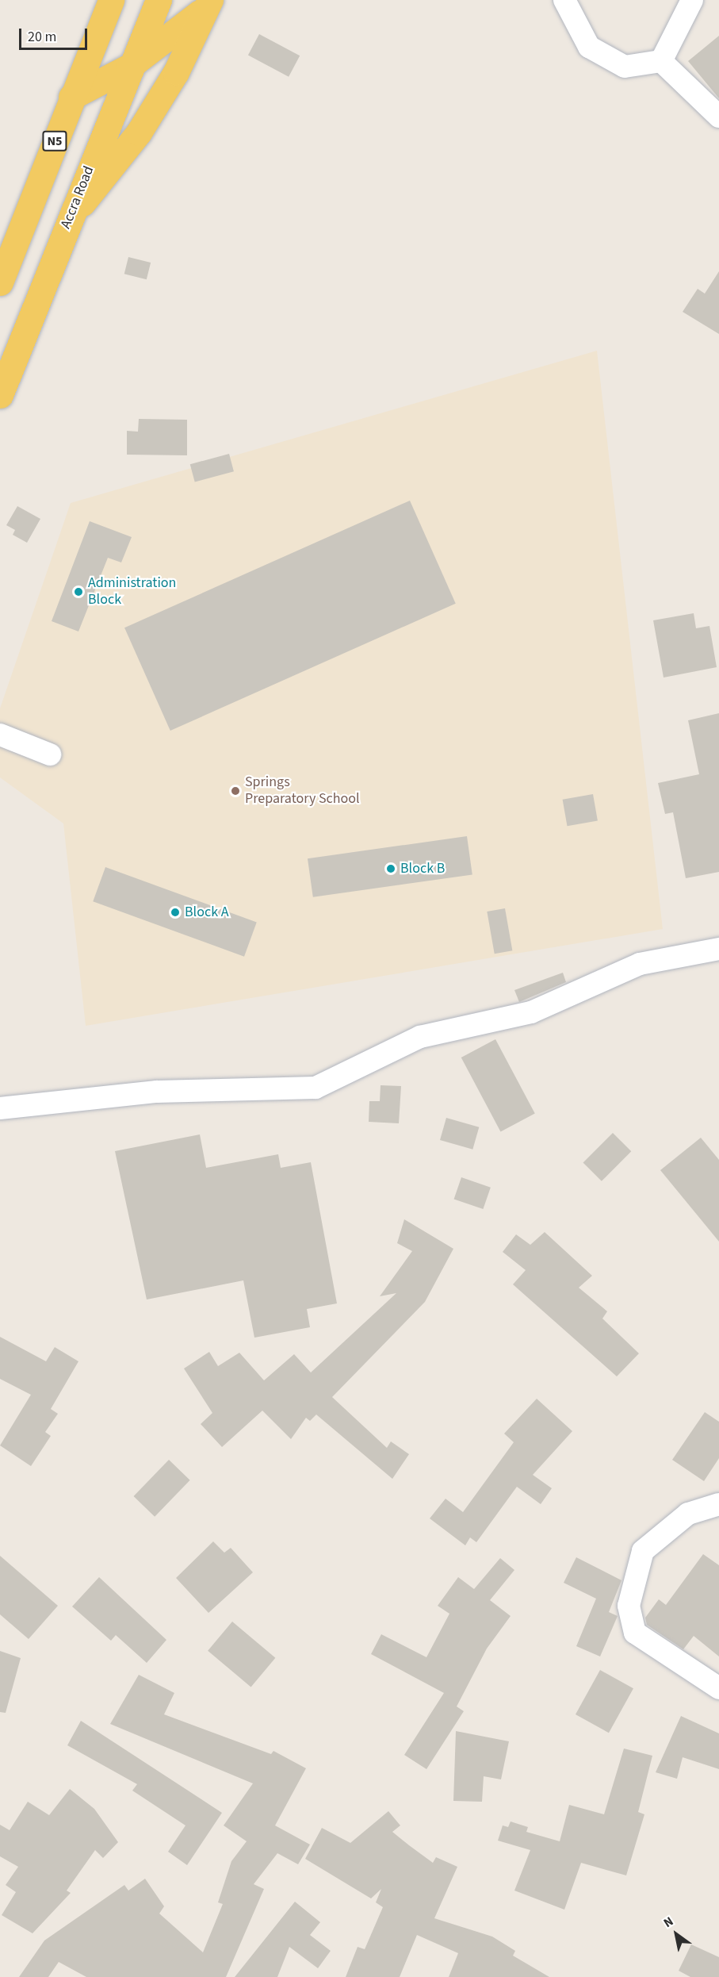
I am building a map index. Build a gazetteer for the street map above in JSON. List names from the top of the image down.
{
  "streets": {
    "main road": ["N5", "Accra Road"]
  },
  "places": [
    "Administration Block",
    "Springs Preparatory School",
    "Block B",
    "Block A"
  ],
  "scale_bar": "20 m",
  "north": "top left"
}
